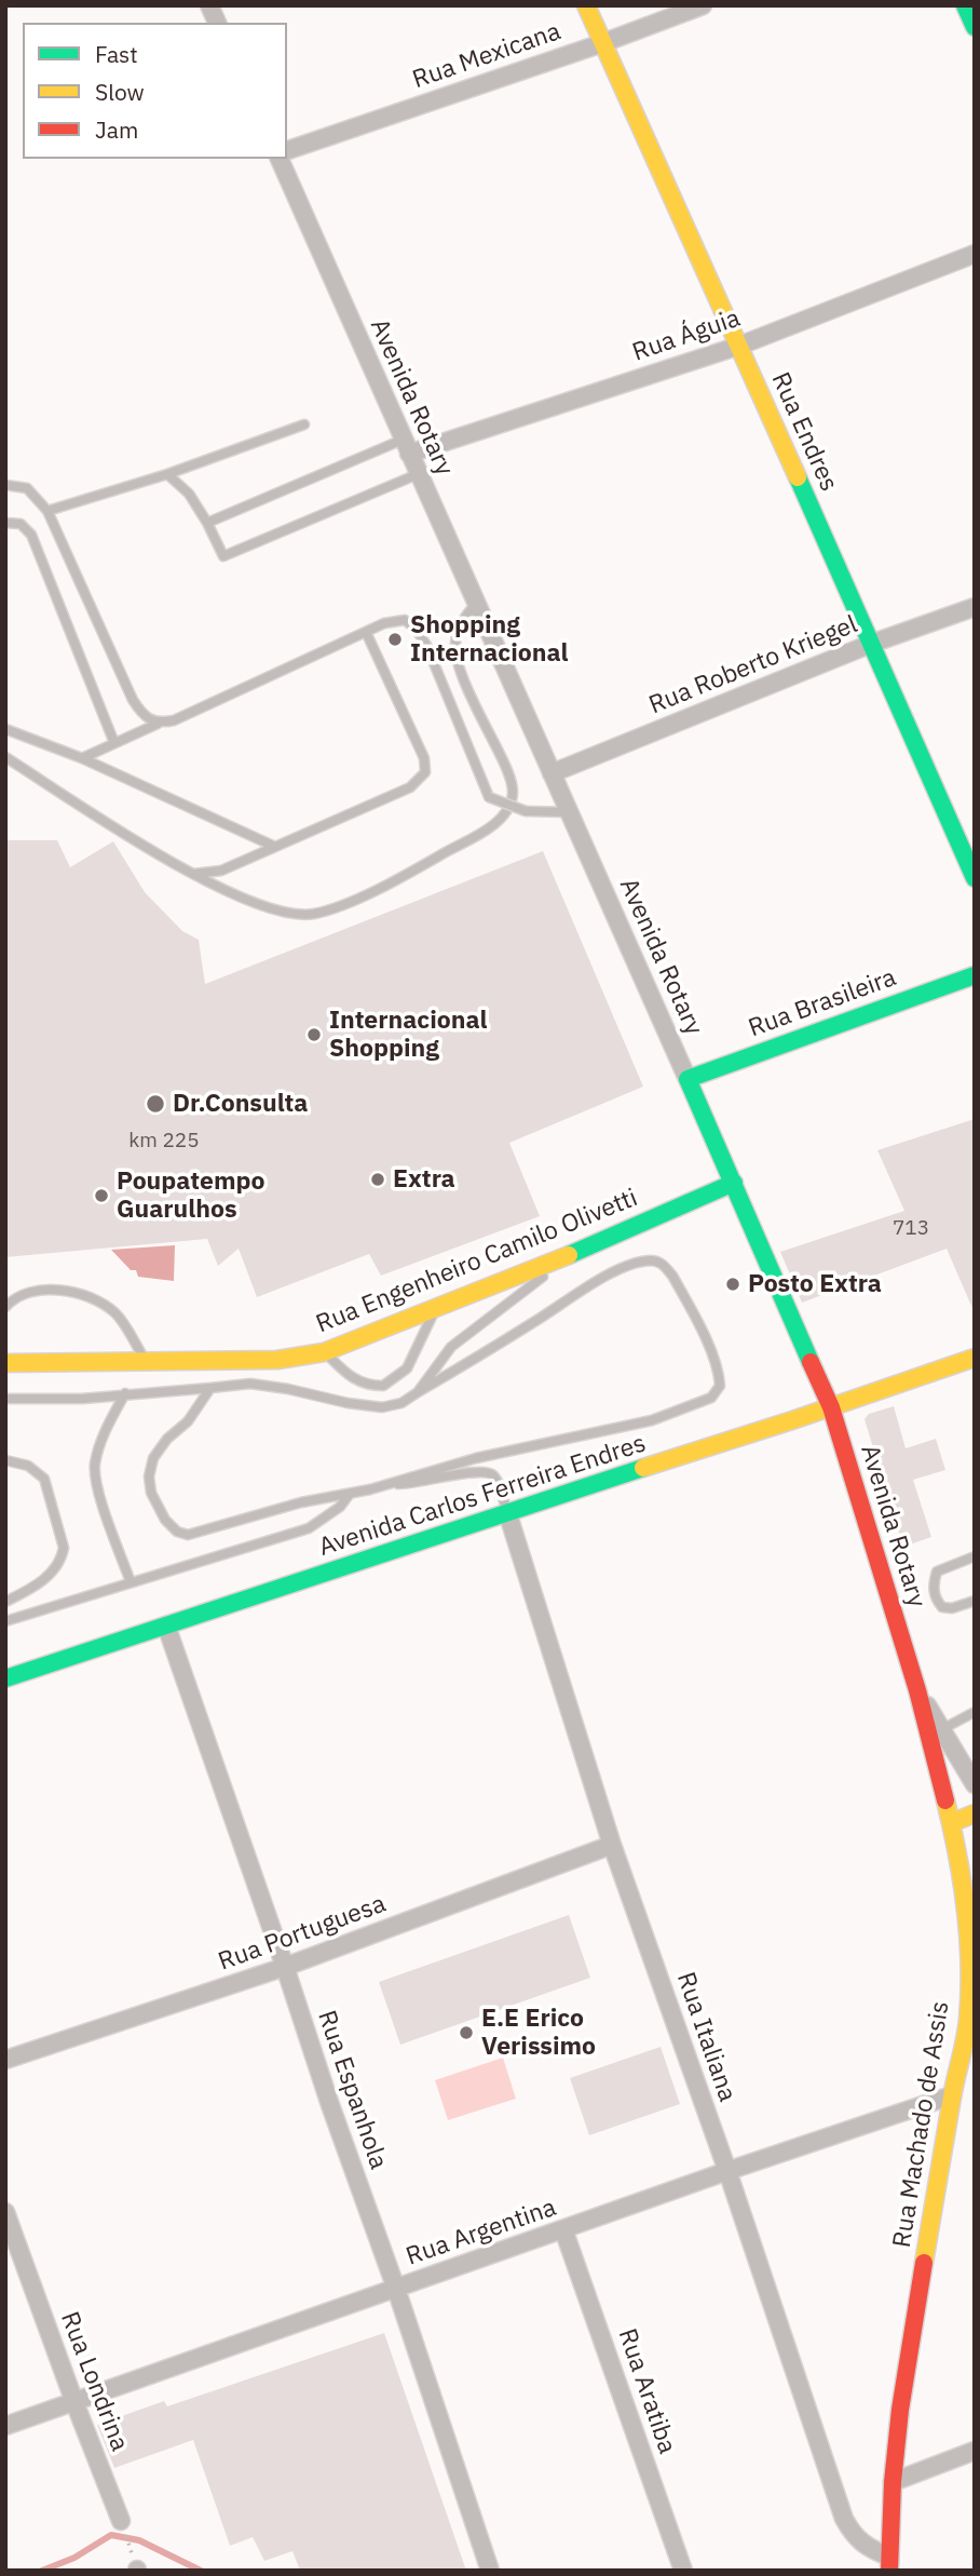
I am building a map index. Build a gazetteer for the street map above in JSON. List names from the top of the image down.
{
  "streets": {
    "street": [
      "Rua Mexicana",
      "Rua Águia",
      "Avenida Rotary",
      "Rua Endres",
      "Rua Roberto Kriegel",
      "Rua Brasileira",
      "Rua Engenheiro Camilo Olivetti",
      "Avenida Carlos Ferreira Endres",
      "Rua Portuguesa",
      "Rua Italiana",
      "Rua Espanhola",
      "Rua Machado de Assis",
      "Rua Argentina",
      "Rua Londrina",
      "Rua Aratiba"
    ]
  },
  "crossings": [
    ["Rua Mexicana", "Rua Endres"],
    ["Rua Águia", "Avenida Rotary"],
    ["Rua Águia", "Rua Endres"],
    ["Avenida Rotary", "Rua Roberto Kriegel"],
    ["Avenida Rotary", "Rua Brasileira"],
    ["Avenida Rotary", "Rua Engenheiro Camilo Olivetti"],
    ["Avenida Rotary", "Avenida Carlos Ferreira Endres"],
    ["Avenida Rotary", "Rua Machado de Assis"],
    ["Rua Endres", "Rua Roberto Kriegel"],
    ["Avenida Carlos Ferreira Endres", "Rua Italiana"],
    ["Avenida Carlos Ferreira Endres", "Rua Espanhola"],
    ["Rua Portuguesa", "Rua Italiana"],
    ["Rua Portuguesa", "Rua Espanhola"],
    ["Rua Italiana", "Rua Machado de Assis"],
    ["Rua Italiana", "Rua Argentina"],
    ["Rua Espanhola", "Rua Argentina"],
    ["Rua Machado de Assis", "Rua Argentina"],
    ["Rua Argentina", "Rua Londrina"],
    ["Rua Argentina", "Rua Aratiba"]
  ],
  "places": [
    "Shopping Internacional",
    "Internacional Shopping",
    "Dr.Consulta",
    "Extra",
    "Poupatempo Guarulhos",
    "Posto Extra",
    "E.E Erico Verissimo"
  ],
  "house_numbers": ["km 225", "713"],
  "legend": ["Fast", "Slow", "Jam"]
}
